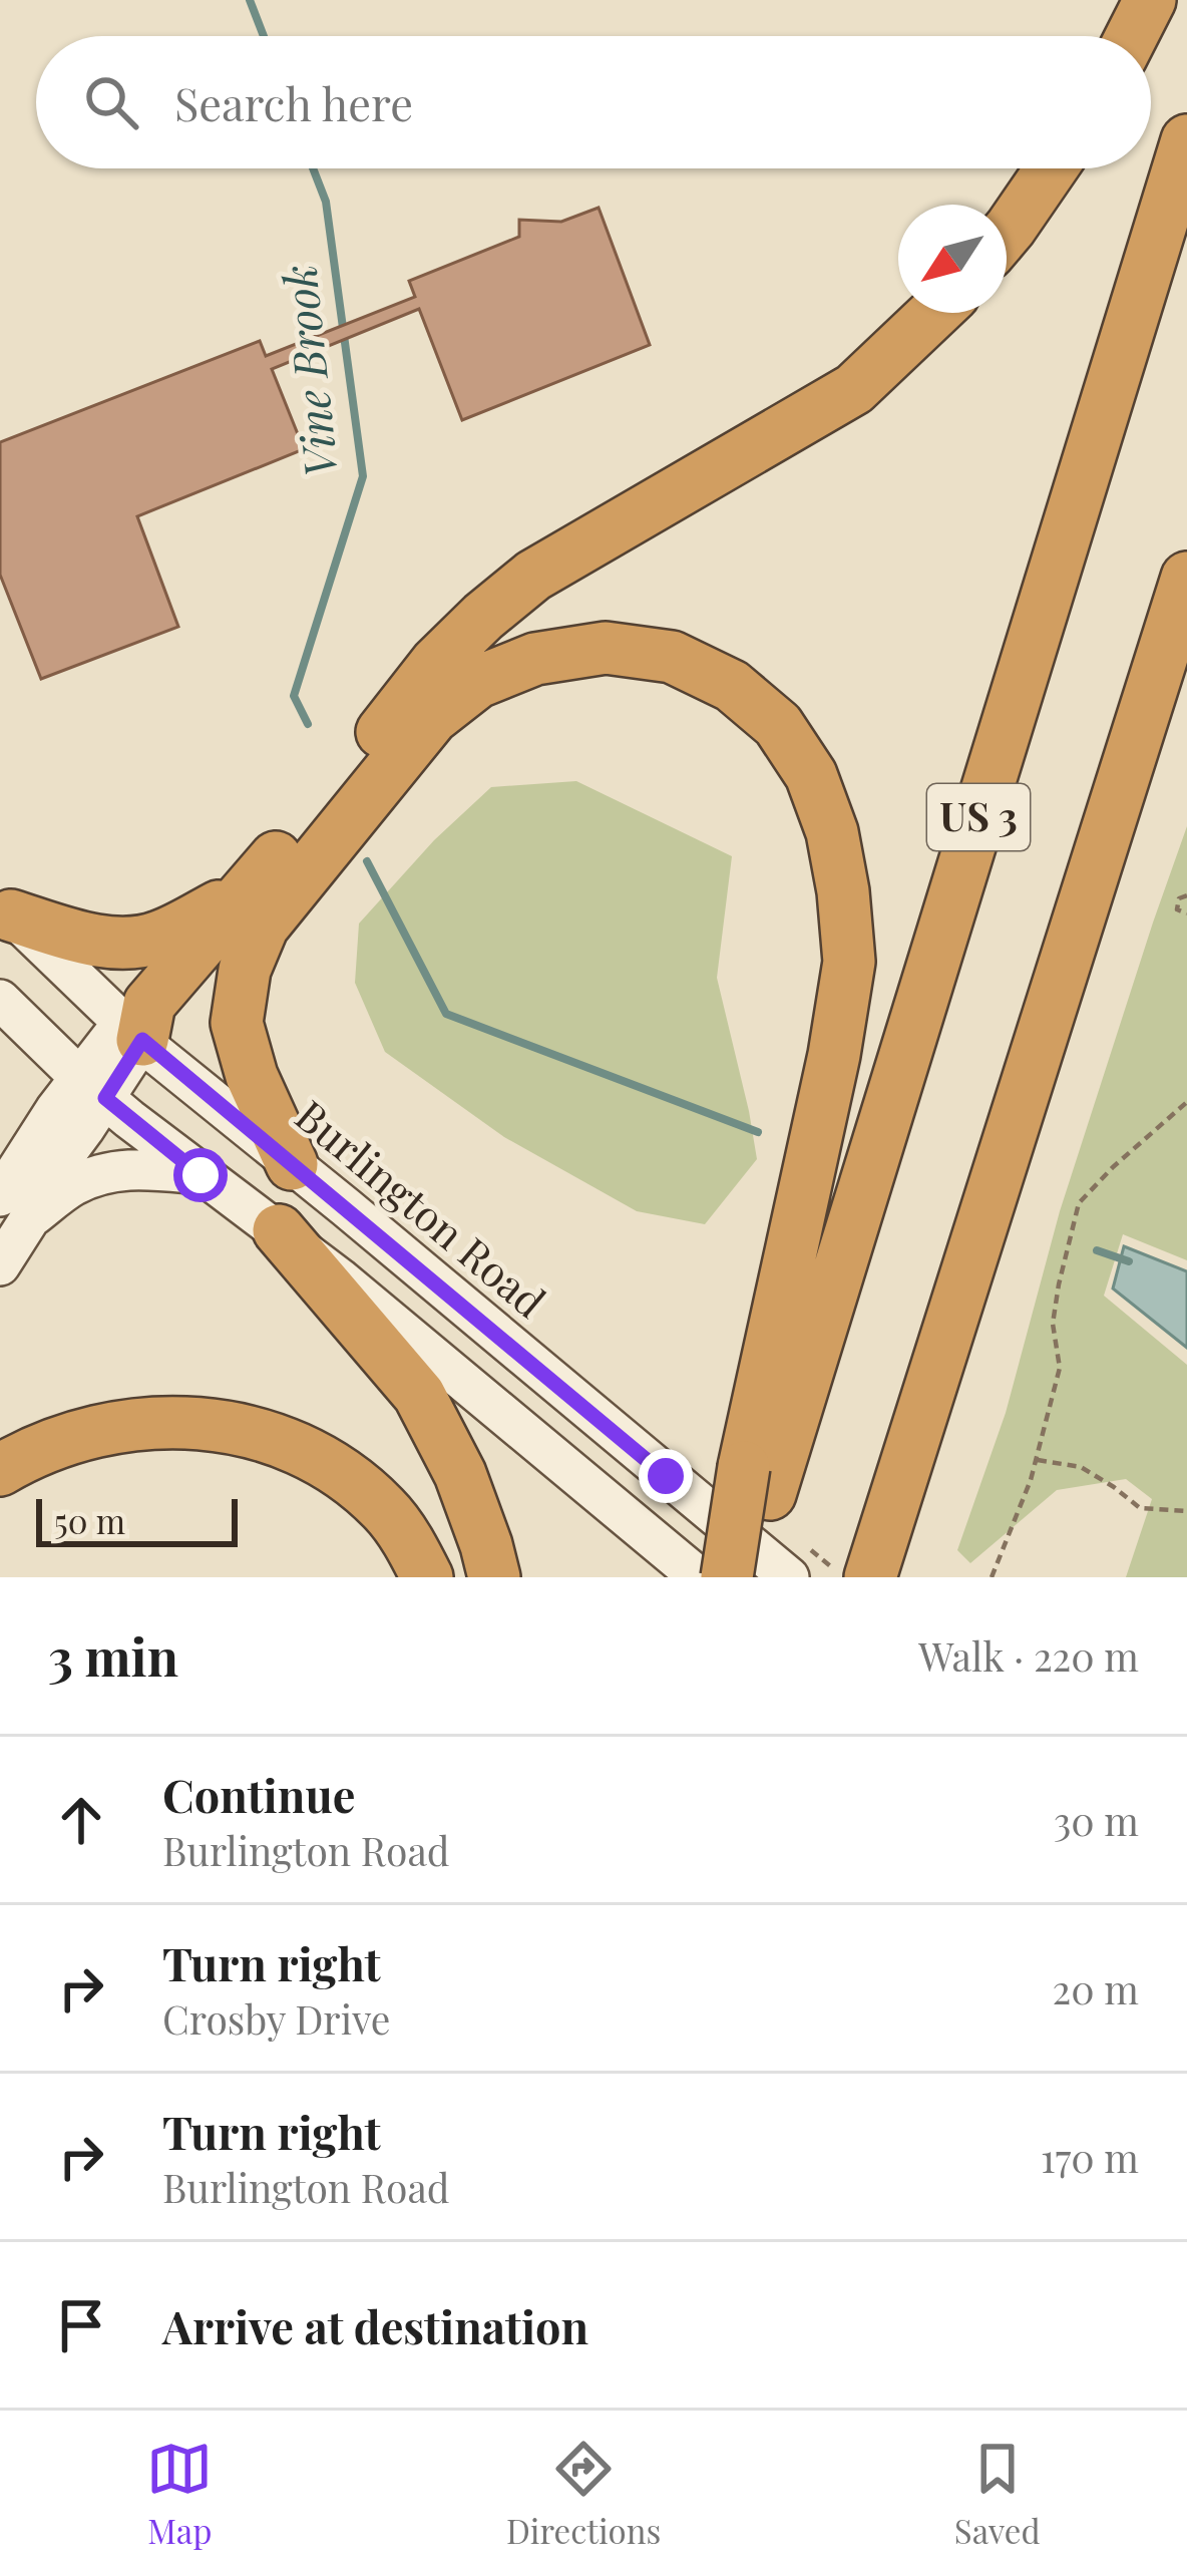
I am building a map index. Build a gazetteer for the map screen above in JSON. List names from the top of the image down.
{
  "streets": {
    "highway": ["US 3"],
    "main road": ["Burlington Road"]
  },
  "water": ["Vine Brook"],
  "scale_bar": "50 m",
  "north": "bottom left",
  "page": {
    "search": "Search here",
    "scale": "50 m",
    "heading": ["3 min", "Walk · 220 m"],
    "list": [
      ["Continue", "Burlington Road", "30 m"],
      ["Turn right", "Crosby Drive", "20 m"],
      ["Turn right", "Burlington Road", "170 m"],
      "Arrive at destination"
    ],
    "nav": ["Map", "Directions", "Saved"]
  }
}
